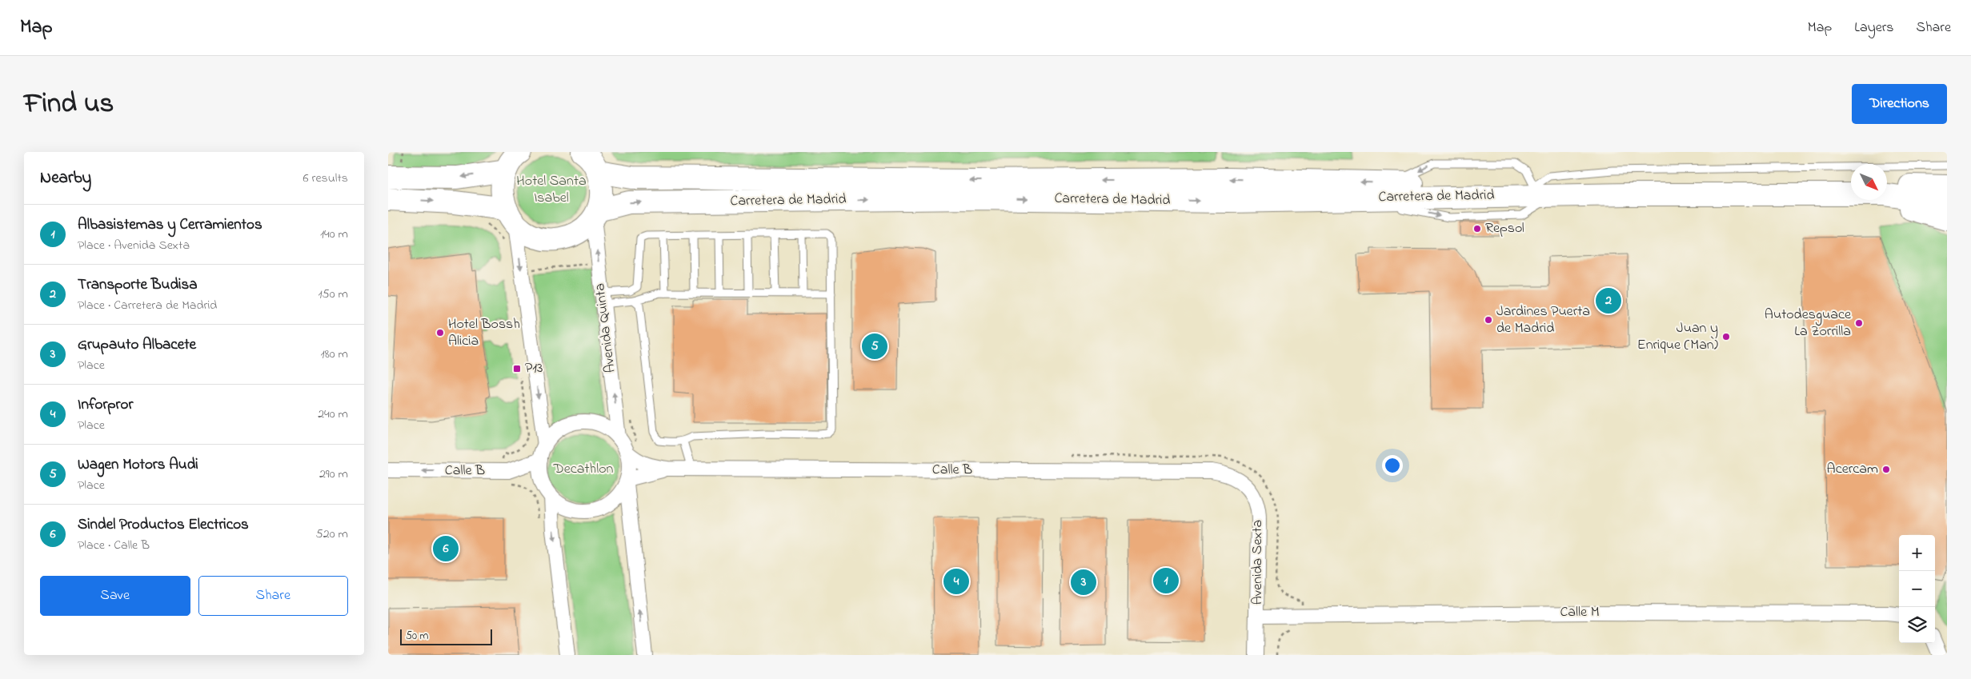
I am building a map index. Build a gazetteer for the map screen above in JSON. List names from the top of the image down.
{
  "streets": {
    "main road": ["Carretera de Madrid"],
    "street": [
      "Avenida Quinta",
      "Calle B",
      "Avenida Sexta",
      "Calle M"
    ]
  },
  "crossings": [
    ["Carretera de Madrid", "Avenida Quinta"],
    ["Avenida Quinta", "Calle B"],
    ["Calle B", "Avenida Sexta"],
    ["Avenida Sexta", "Calle M"]
  ],
  "parks": ["Hotel Santa Isabel", "Decathlon"],
  "places": {
    "other": [
      "Repsol",
      "Jardines Puerta de Madrid",
      "Autodesguace La Zorrilla",
      "Hotel Bossh Alicia",
      "Juan y Enrique (Man)",
      "Acercam"
    ],
    "transit": ["P13"]
  },
  "scale_bar": "50 m",
  "north": "bottom right",
  "page": {
    "header": "Map",
    "nav": ["Map", "Layers", "Share"],
    "title": "Find us",
    "buttons": [
      "Directions",
      ["Save", "Share"]
    ],
    "heading": ["Nearby", "6 results"],
    "list": [
      {
        "mark": "1",
        "name": "Albasistemas y Cerramientos",
        "note": "Place · Avenida Sexta",
        "value": "140 m"
      },
      {
        "mark": "2",
        "name": "Transporte Budisa",
        "note": "Place · Carretera de Madrid",
        "value": "150 m"
      },
      {
        "mark": "3",
        "name": "Grupauto Albacete",
        "note": "Place",
        "value": "180 m"
      },
      {
        "mark": "4",
        "name": "Inforpror",
        "note": "Place",
        "value": "240 m"
      },
      {
        "mark": "5",
        "name": "Wagen Motors Audi",
        "note": "Place",
        "value": "290 m"
      },
      {
        "mark": "6",
        "name": "Sindel Productos Electricos",
        "note": "Place · Calle B",
        "value": "520 m"
      }
    ],
    "pins": [
      "2",
      "5",
      "6",
      "1",
      "4",
      "3"
    ],
    "map_buttons": ["+", "−"],
    "scale": "50 m"
  }
}
